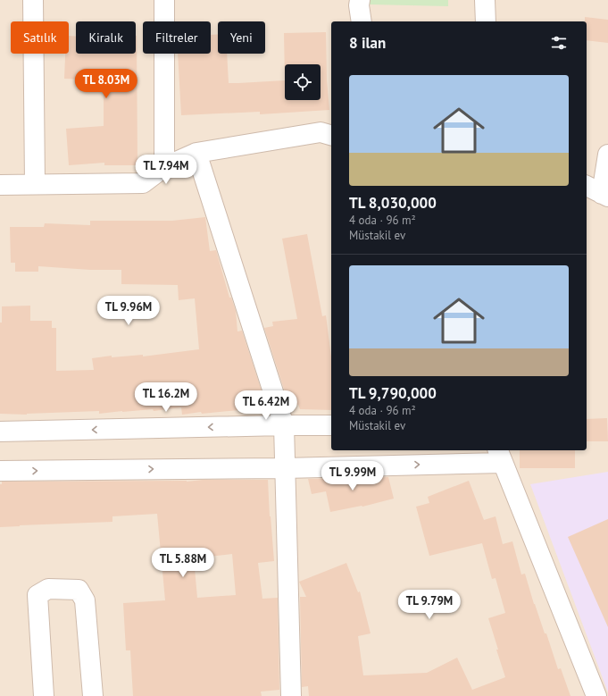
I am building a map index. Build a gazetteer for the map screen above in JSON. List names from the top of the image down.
{
  "page": {
    "chip": [
      "Satılık",
      "Kiralık",
      "Filtreler",
      "Yeni"
    ],
    "heading": "8 ilan",
    "list": [
      {
        "name": "TL 8,030,000",
        "note": "4 oda · 96 m² · Müstakil ev"
      },
      {
        "name": "TL 9,790,000",
        "note": "4 oda · 96 m² · Müstakil ev"
      }
    ],
    "price": [
      "TL 8.03M",
      "TL 7.94M",
      "TL 9.96M",
      "TL 16.2M",
      "TL 6.42M",
      "TL 9.99M",
      "TL 5.88M",
      "TL 9.79M"
    ]
  }
}
